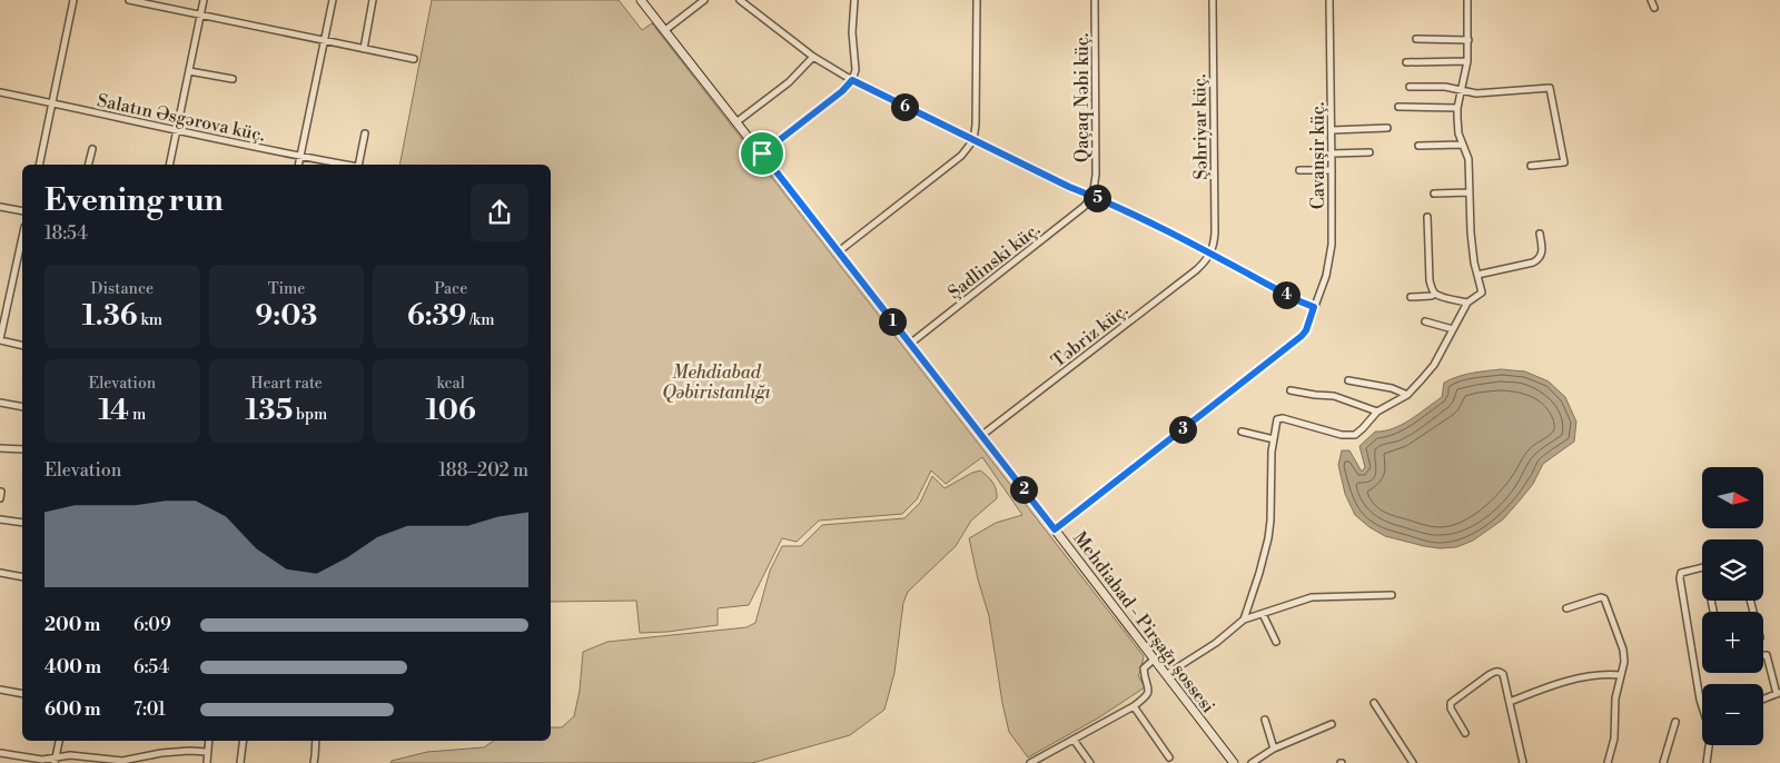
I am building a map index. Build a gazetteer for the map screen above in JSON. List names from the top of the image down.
{
  "streets": {
    "main road": ["Mehdiabad - Pirşağı şossesi"],
    "street": [
      "Qaçaq Nəbi küç.",
      "Salatın Əsgərova küç.",
      "Şəhriyar küç.",
      "Cavanşir küç.",
      "Şadlinski küç.",
      "Təbriz küç."
    ]
  },
  "crossings": [
    ["Qaçaq Nəbi küç.", "Şadlinski küç."],
    ["Şəhriyar küç.", "Təbriz küç."],
    ["Cavanşir küç.", "Mehdiabad - Pirşağı şossesi"],
    ["Şadlinski küç.", "Mehdiabad - Pirşağı şossesi"],
    ["Təbriz küç.", "Mehdiabad - Pirşağı şossesi"]
  ],
  "parks": ["Mehdiabad Qəbiristanlığı"],
  "north": "right",
  "page": {
    "pins": [
      "6",
      "5",
      "4",
      "1",
      "3",
      "2"
    ],
    "heading": ["Evening run", "18:54"],
    "stats": [
      ["Distance", "1.36 km"],
      ["Time", "9:03"],
      ["Pace", "6:39 /km"],
      ["Elevation", "14 m"],
      ["Heart rate", "135 bpm"],
      ["kcal", "106"]
    ],
    "chart": ["Elevation", "188–202 m"],
    "map_buttons": ["+", "−"],
    "list": [
      {
        "name": "200 m",
        "note": "6:09"
      },
      {
        "name": "400 m",
        "note": "6:54"
      },
      {
        "name": "600 m",
        "note": "7:01"
      }
    ]
  }
}
